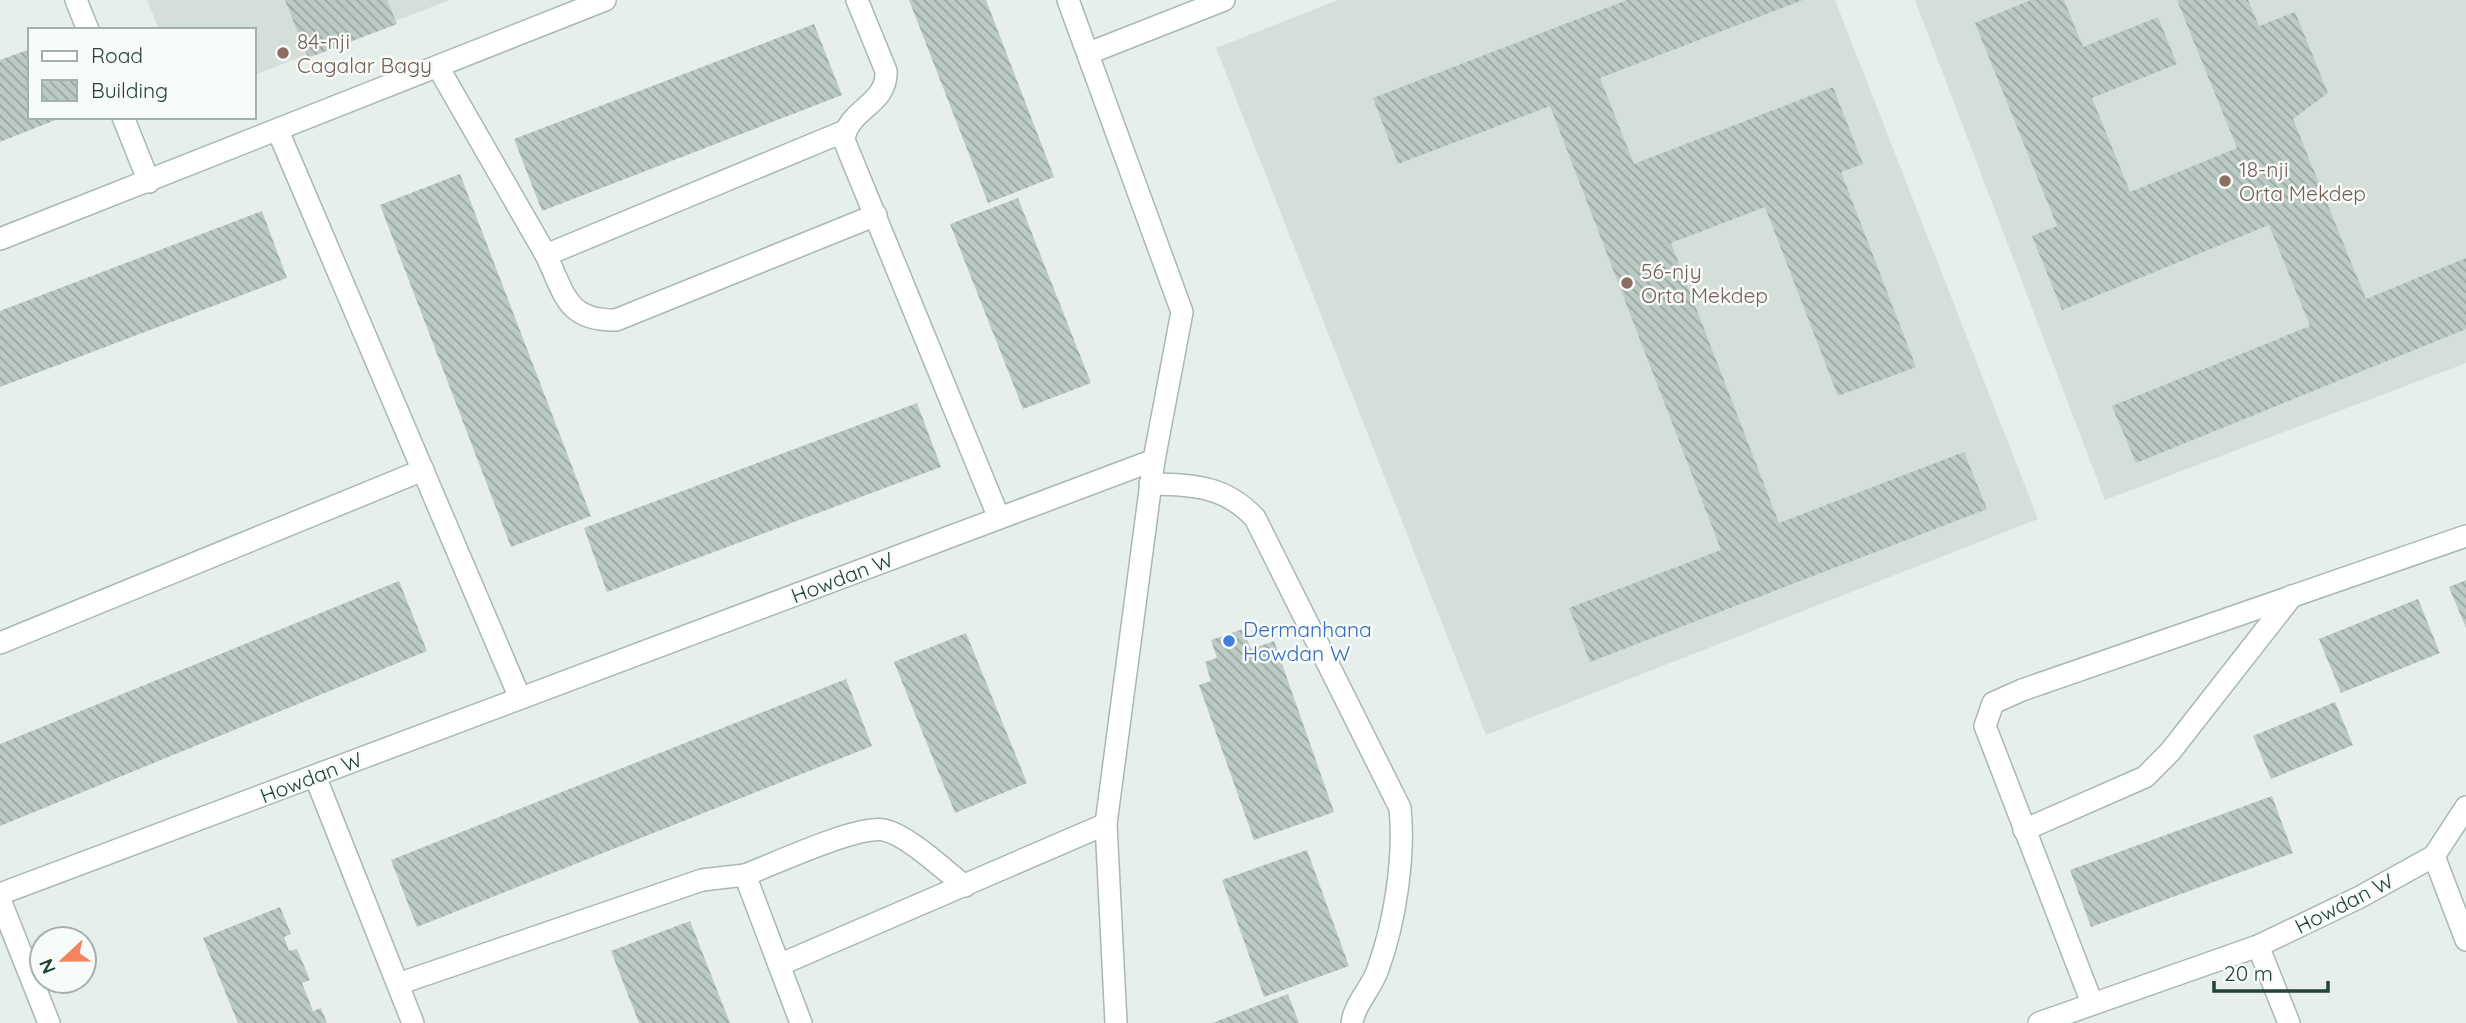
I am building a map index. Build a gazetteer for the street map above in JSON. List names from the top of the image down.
{
  "streets": {
    "street": ["Howdan W"]
  },
  "places": [
    "84-nji Cagalar Bagy",
    "18-nji Orta Mekdep",
    "56-njy Orta Mekdep",
    "Dermanhana Howdan W"
  ],
  "legend": ["Road", "Building"],
  "scale_bar": "20 m",
  "north": "left"
}
